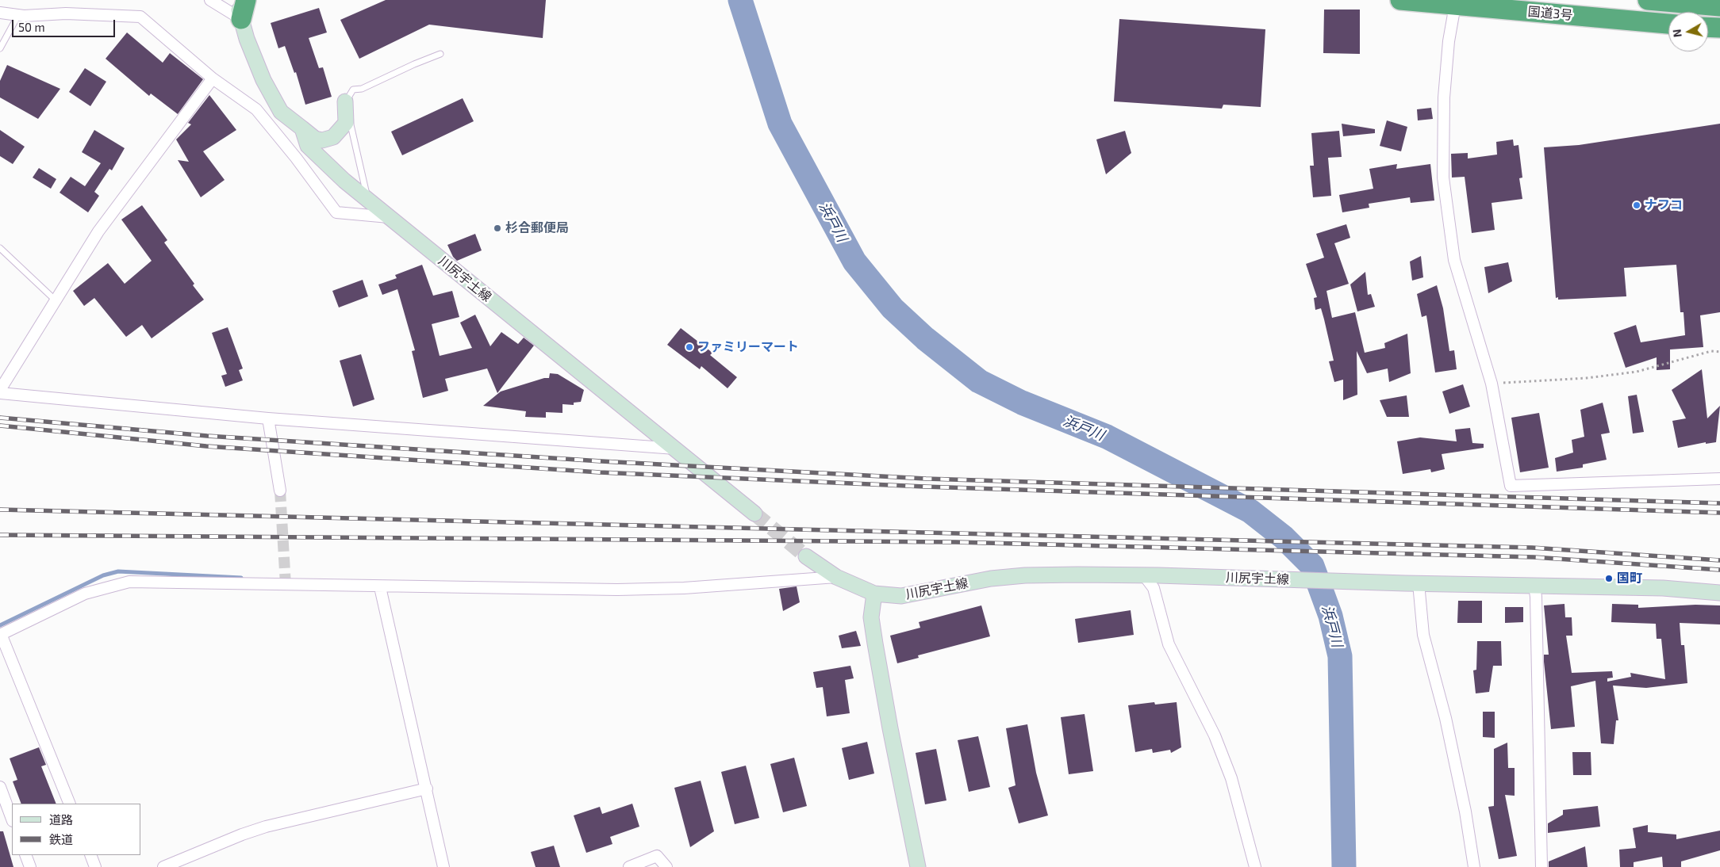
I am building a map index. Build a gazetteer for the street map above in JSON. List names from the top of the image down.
{
  "streets": {
    "highway": ["国道3号"],
    "main road": ["川尻宇土線"]
  },
  "water": ["浜戸川"],
  "places": [
    "ナフコ",
    "杉合郵便局",
    "ファミリーマート",
    "国町"
  ],
  "legend": ["道路", "鉄道"],
  "scale_bar": "50 m",
  "north": "left"
}
